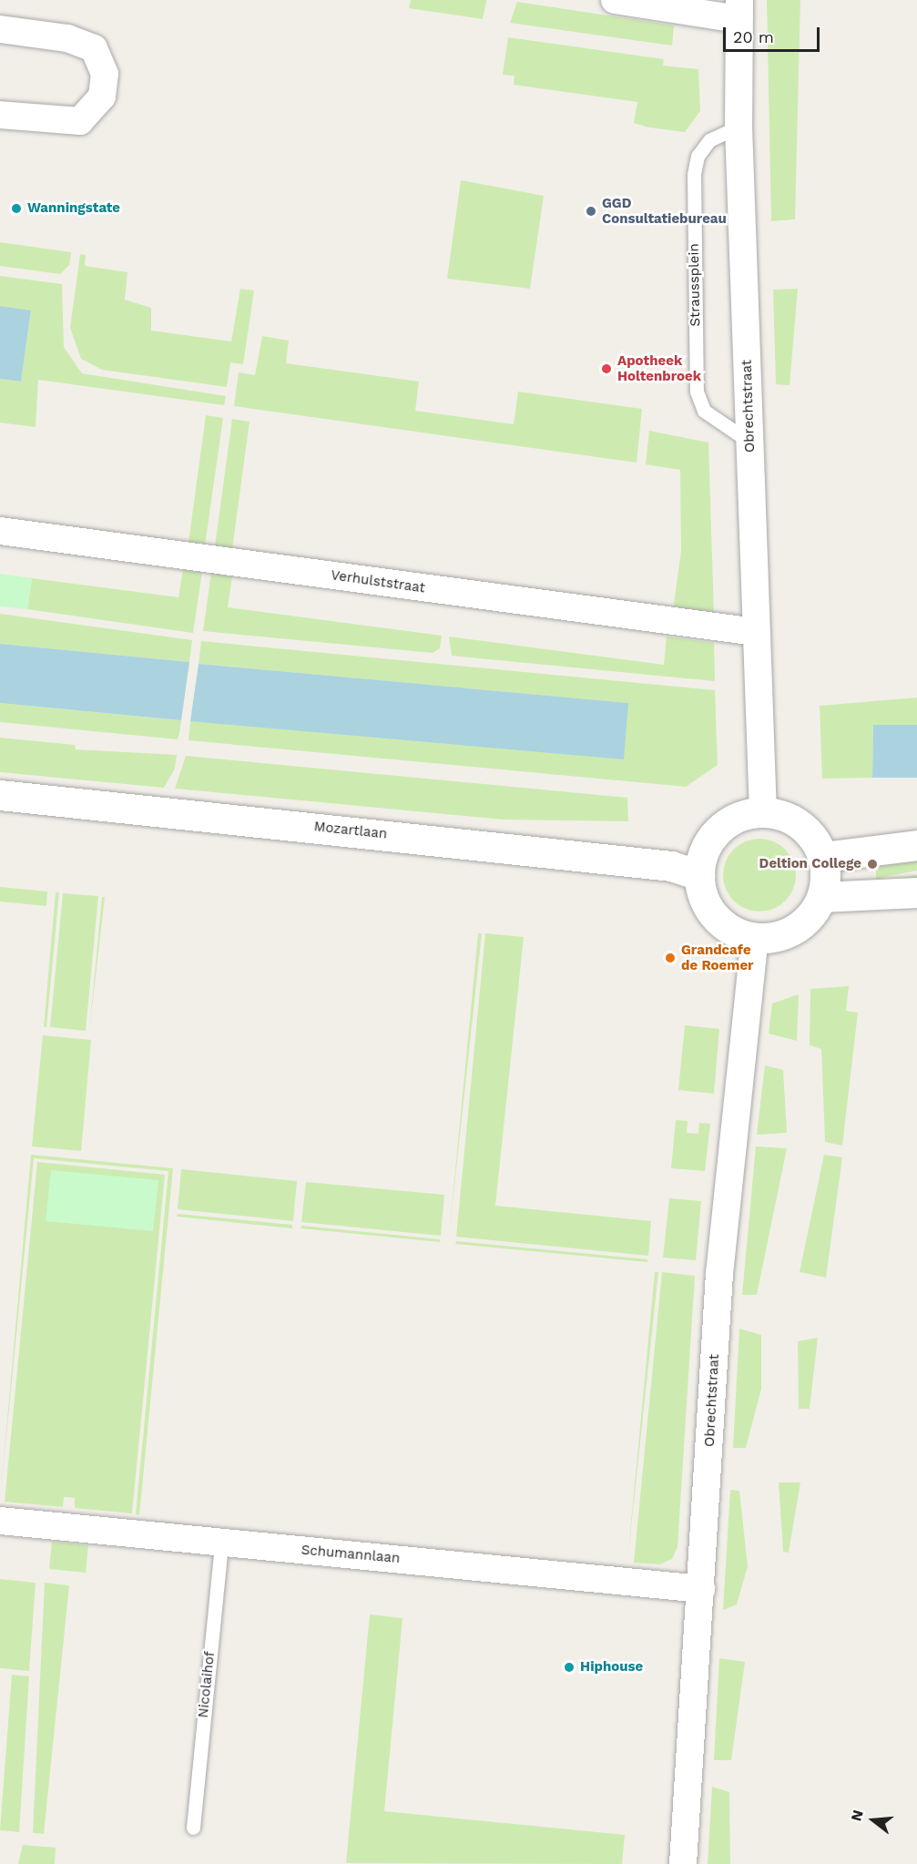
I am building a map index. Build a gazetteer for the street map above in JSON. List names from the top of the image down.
{
  "streets": {
    "street": [
      "Obrechtstraat",
      "Verhulststraat",
      "Mozartlaan",
      "Schumannlaan"
    ],
    "lane": ["Straussplein", "Nicolaihof"]
  },
  "crossings": [
    ["Straussplein", "Obrechtstraat"],
    ["Obrechtstraat", "Verhulststraat"],
    ["Obrechtstraat", "Mozartlaan"],
    ["Obrechtstraat", "Schumannlaan"],
    ["Schumannlaan", "Nicolaihof"]
  ],
  "places": [
    "Wanningstate",
    "GGD Consultatiebureau",
    "Apotheek Holtenbroek",
    "Deltion College",
    "Grandcafe de Roemer",
    "Hiphouse"
  ],
  "scale_bar": "20 m",
  "north": "left"
}
